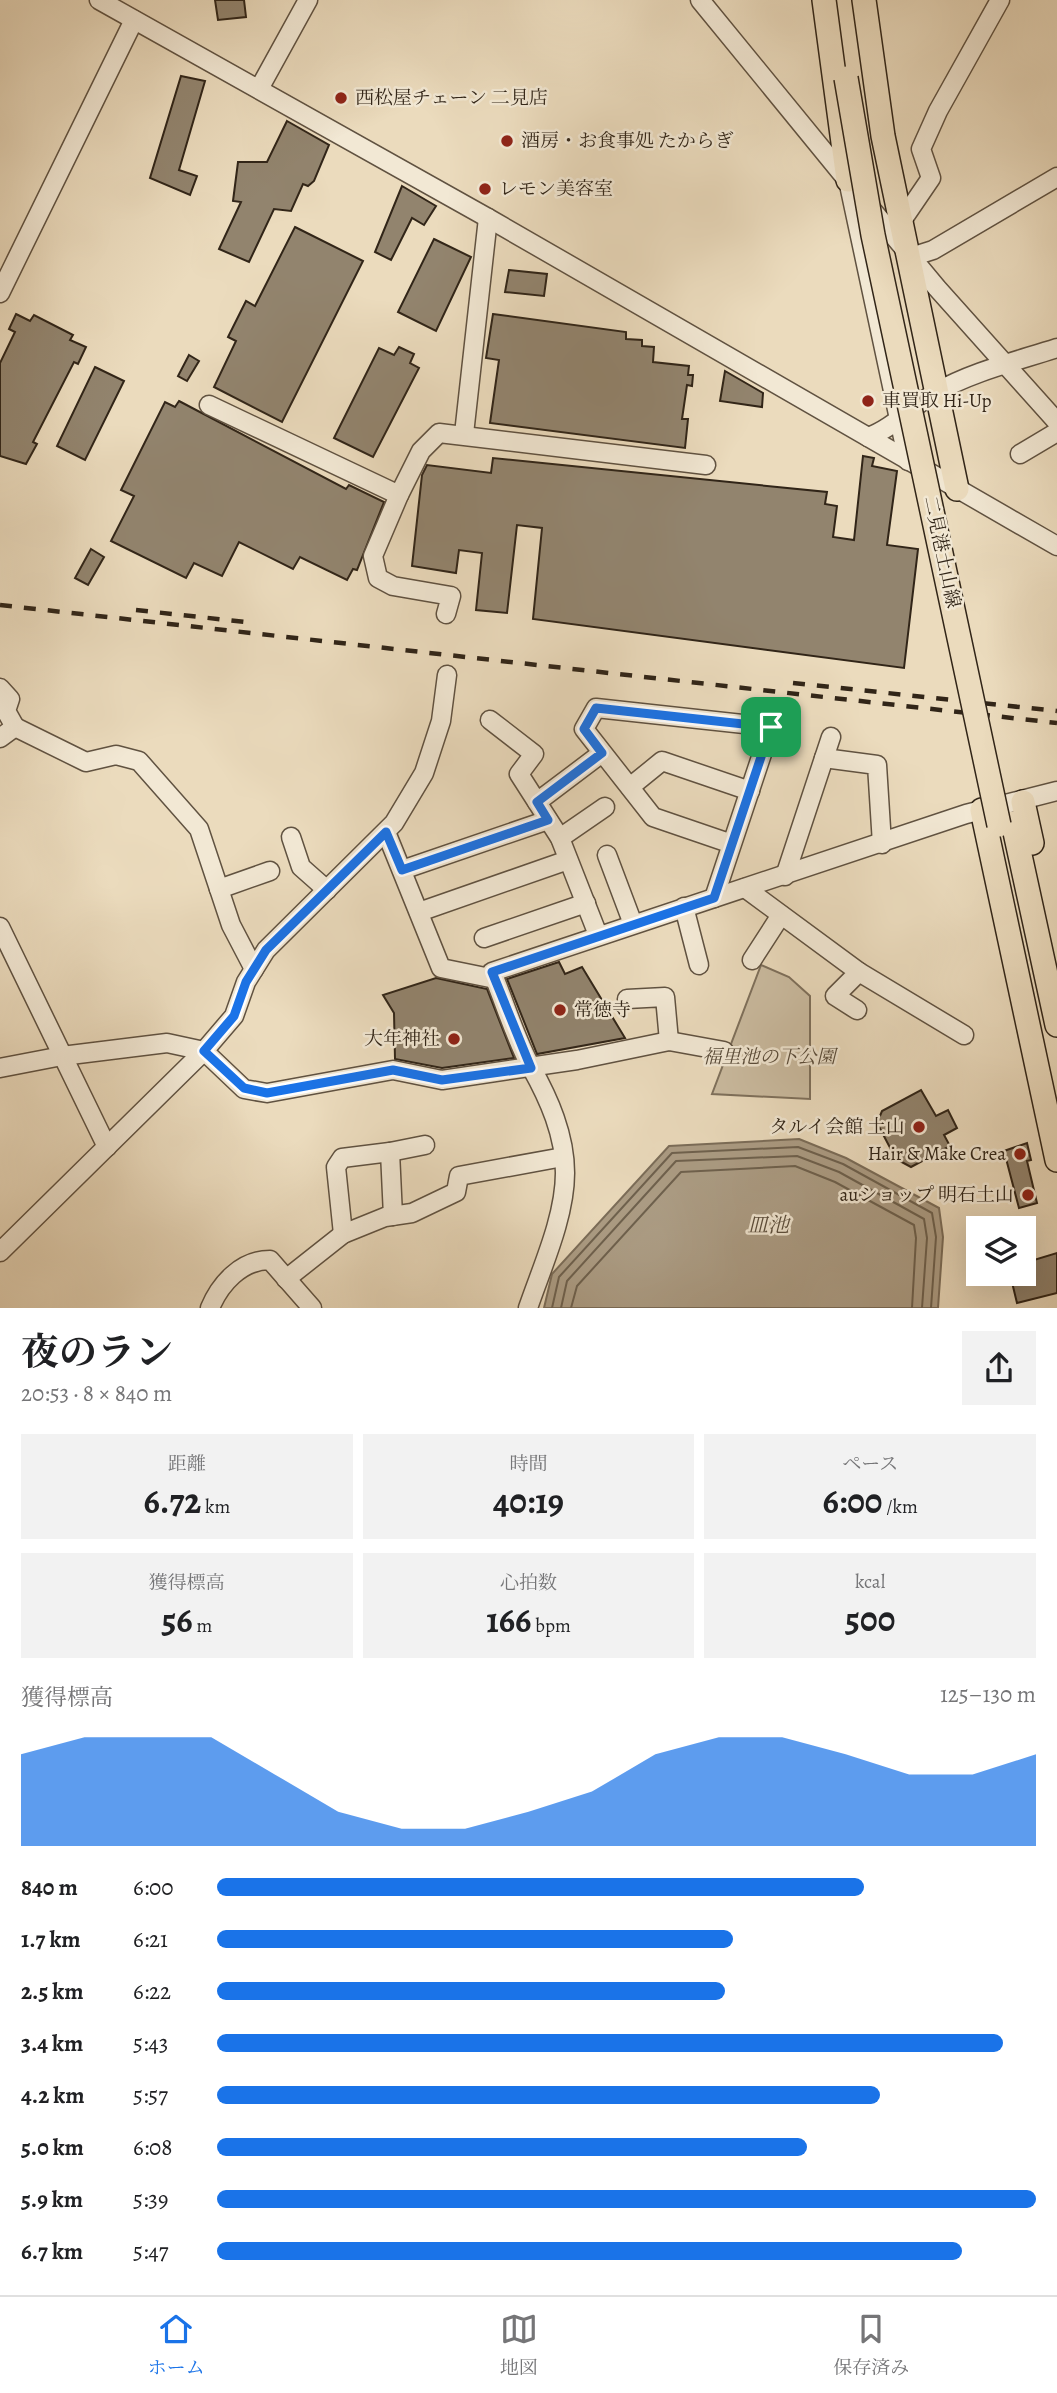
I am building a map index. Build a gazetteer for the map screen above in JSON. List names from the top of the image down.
{
  "streets": {
    "main road": ["二見港土山線"]
  },
  "water": ["皿池"],
  "parks": ["福里池の下公園"],
  "places": [
    "西松屋チェーン 二見店",
    "酒房・お食事処 たからぎ",
    "レモン美容室",
    "車買取 Hi-Up",
    "常徳寺",
    "大年神社",
    "タルイ会館 土山",
    "Hair & Make Crea",
    "auショップ 明石土山"
  ],
  "page": {
    "heading": ["夜のラン", "20:53 · 8 × 840 m"],
    "stats": [
      ["距離", "6.72 km"],
      ["時間", "40:19"],
      ["ペース", "6:00 /km"],
      ["獲得標高", "56 m"],
      ["心拍数", "166 bpm"],
      ["kcal", "500"]
    ],
    "chart": ["獲得標高", "125–130 m"],
    "list": [
      {
        "name": "840 m",
        "note": "6:00"
      },
      {
        "name": "1.7 km",
        "note": "6:21"
      },
      {
        "name": "2.5 km",
        "note": "6:22"
      },
      {
        "name": "3.4 km",
        "note": "5:43"
      },
      {
        "name": "4.2 km",
        "note": "5:57"
      },
      {
        "name": "5.0 km",
        "note": "6:08"
      },
      {
        "name": "5.9 km",
        "note": "5:39"
      },
      {
        "name": "6.7 km",
        "note": "5:47"
      }
    ],
    "tabs": ["ホーム", "地図", "保存済み"]
  }
}
